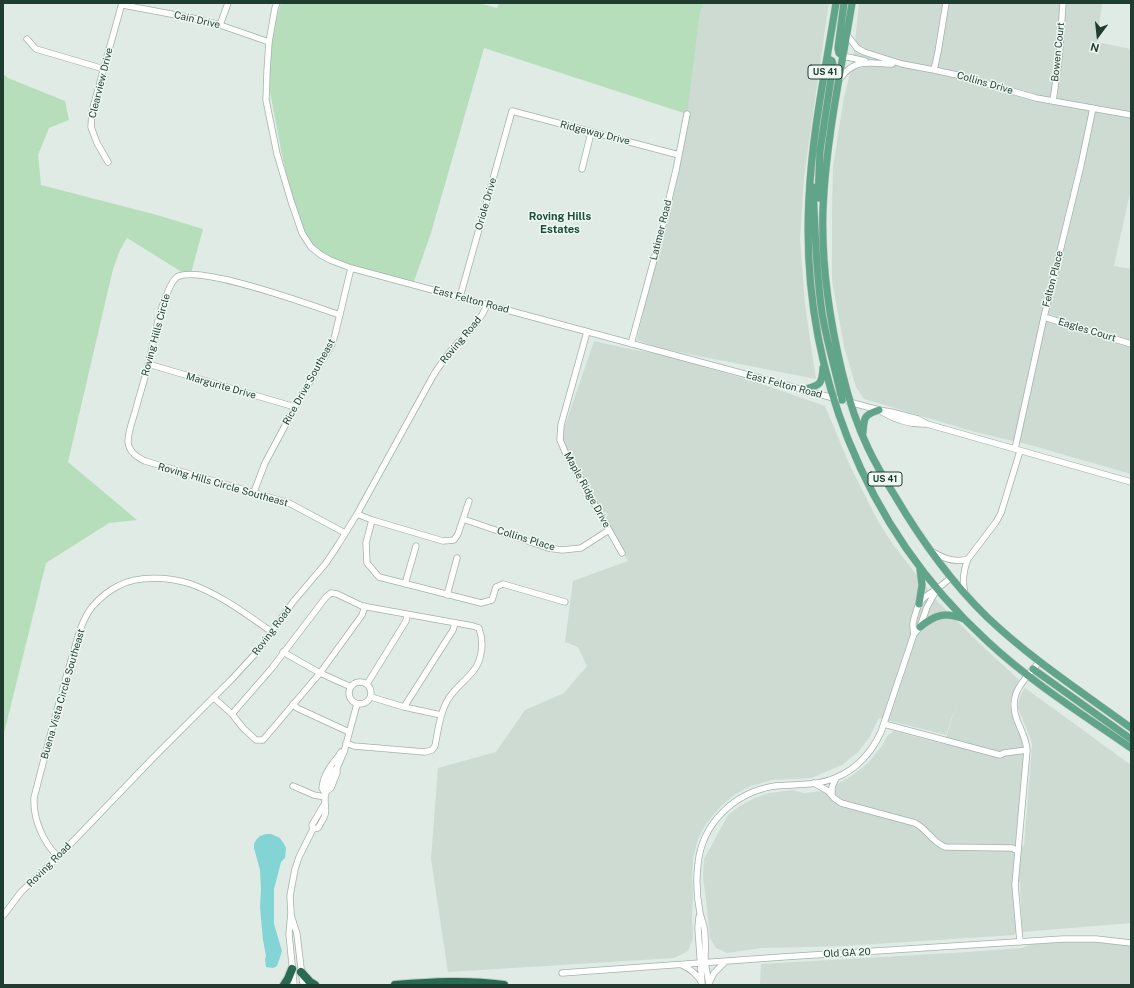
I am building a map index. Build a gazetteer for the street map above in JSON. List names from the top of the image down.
{
  "streets": {
    "main road": ["US 41"],
    "street": [
      "Cain Drive",
      "Bowen Court",
      "Clearview Drive",
      "Collins Drive",
      "Ridgeway Drive",
      "Oriole Drive",
      "Latimer Road",
      "Felton Place",
      "East Felton Road",
      "Eagles Court",
      "Roving Hills Circle",
      "Roving Road",
      "Rice Drive Southeast",
      "Margurite Drive",
      "Roving Hills Circle Southeast",
      "Maple Ridge Drive",
      "Collins Place",
      "Buena Vista Circle Southeast",
      "Old GA 20"
    ]
  },
  "crossings": [
    ["Cain Drive", "Clearview Drive"],
    ["Cain Drive", "East Felton Road"],
    ["Bowen Court", "Collins Drive"],
    ["US 41", "Collins Drive"],
    ["US 41", "East Felton Road"],
    ["Collins Drive", "Felton Place"],
    ["Ridgeway Drive", "Oriole Drive"],
    ["Ridgeway Drive", "Latimer Road"],
    ["Oriole Drive", "East Felton Road"],
    ["Latimer Road", "East Felton Road"],
    ["Felton Place", "East Felton Road"],
    ["Felton Place", "Eagles Court"],
    ["East Felton Road", "Roving Road"],
    ["East Felton Road", "Rice Drive Southeast"],
    ["East Felton Road", "Maple Ridge Drive"],
    ["Roving Hills Circle", "Rice Drive Southeast"],
    ["Roving Hills Circle", "Margurite Drive"],
    ["Roving Hills Circle", "Roving Hills Circle Southeast"],
    ["Roving Road", "Roving Hills Circle Southeast"],
    ["Roving Road", "Buena Vista Circle Southeast"],
    ["Rice Drive Southeast", "Margurite Drive"],
    ["Rice Drive Southeast", "Roving Hills Circle Southeast"],
    ["Maple Ridge Drive", "Collins Place"]
  ],
  "districts": ["Roving Hills Estates"],
  "north": "bottom"
}
